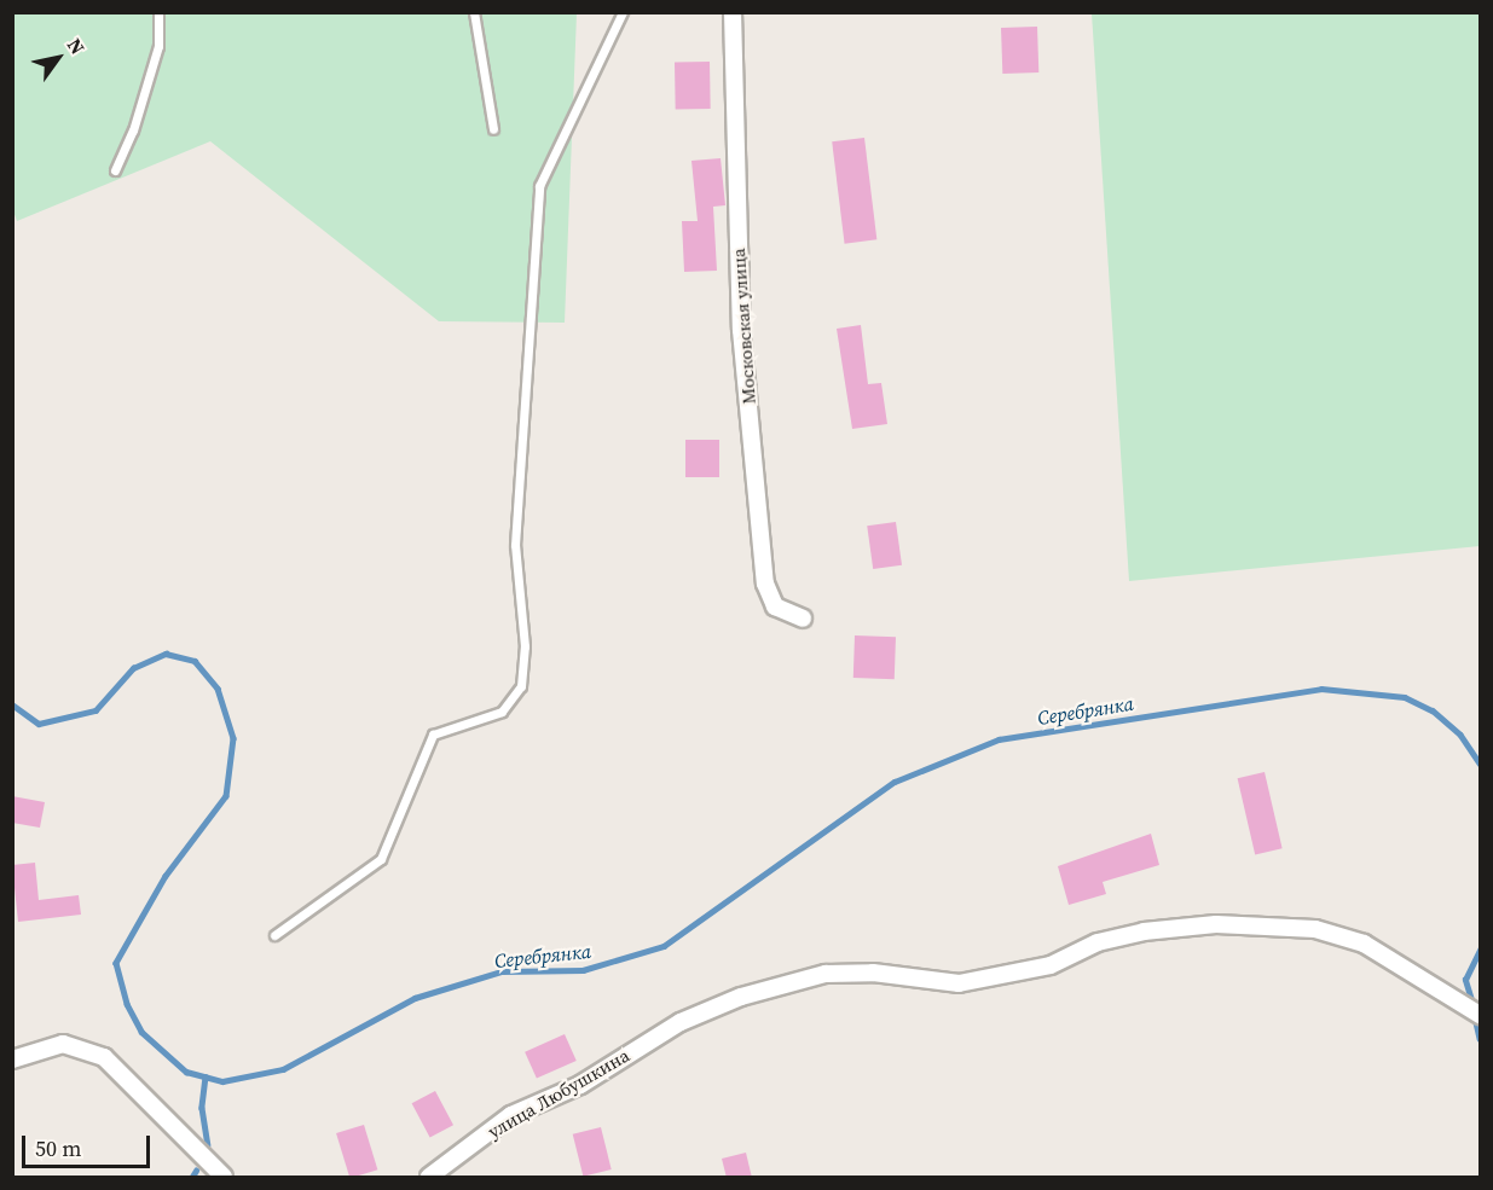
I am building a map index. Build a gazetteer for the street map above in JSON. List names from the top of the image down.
{
  "streets": {
    "street": ["Московская улица", "улица Любушкина"]
  },
  "water": ["Серебрянка"],
  "scale_bar": "50 m",
  "north": "top right"
}
